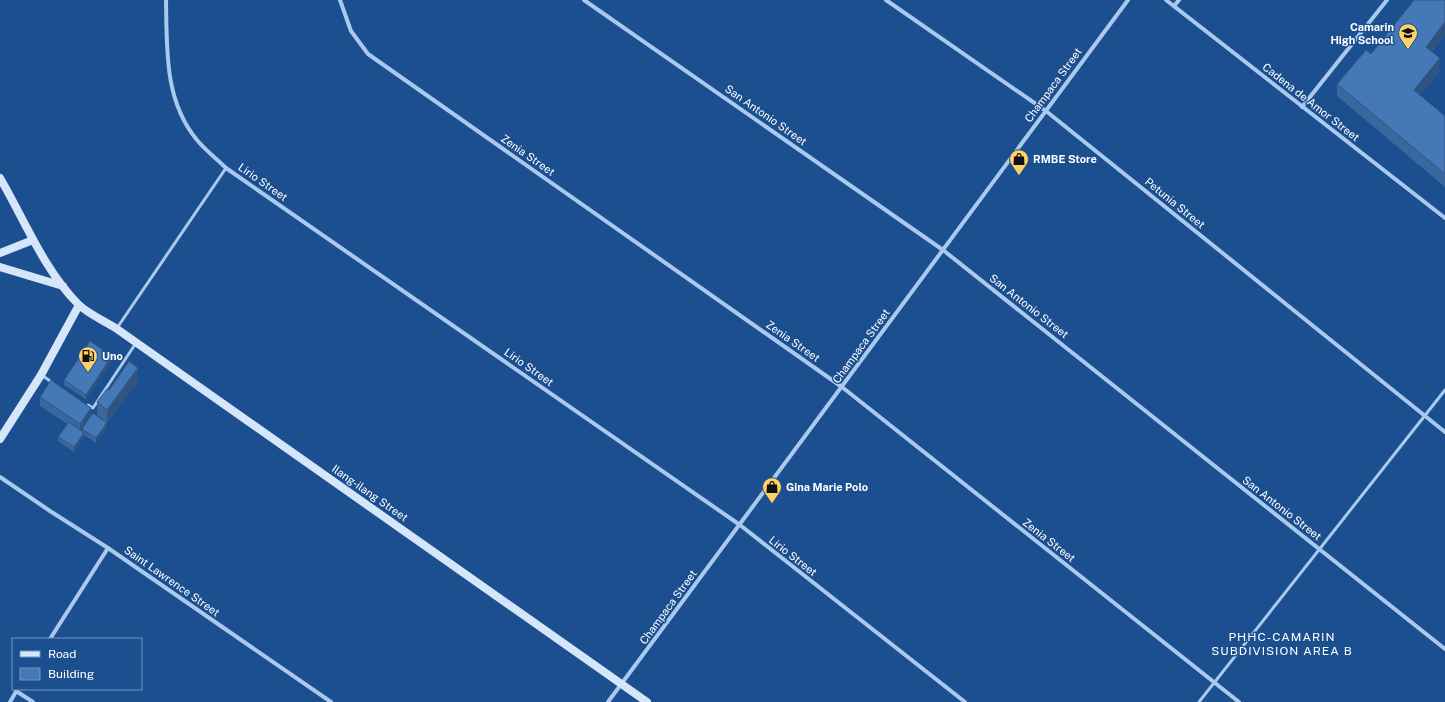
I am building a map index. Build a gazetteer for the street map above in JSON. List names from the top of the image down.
{
  "streets": {
    "main road": ["Ilang-ilang Street"],
    "street": [
      "Champaca Street",
      "Cadena de Amor Street",
      "San Antonio Street",
      "Zenia Street",
      "Lirio Street",
      "Petunia Street",
      "Saint Lawrence Street"
    ]
  },
  "crossings": [
    ["Champaca Street", "San Antonio Street"],
    ["Champaca Street", "Zenia Street"],
    ["Champaca Street", "Lirio Street"],
    ["Champaca Street", "Petunia Street"],
    ["Champaca Street", "Ilang-ilang Street"]
  ],
  "districts": ["PHHC-CAMARIN SUBDIVISION AREA B"],
  "places": {
    "school or university": ["Camarin High School"],
    "shop": ["RMBE Store", "Gina Marie Polo"],
    "fuel station": ["Uno"]
  },
  "legend": ["Road", "Building"]
}
